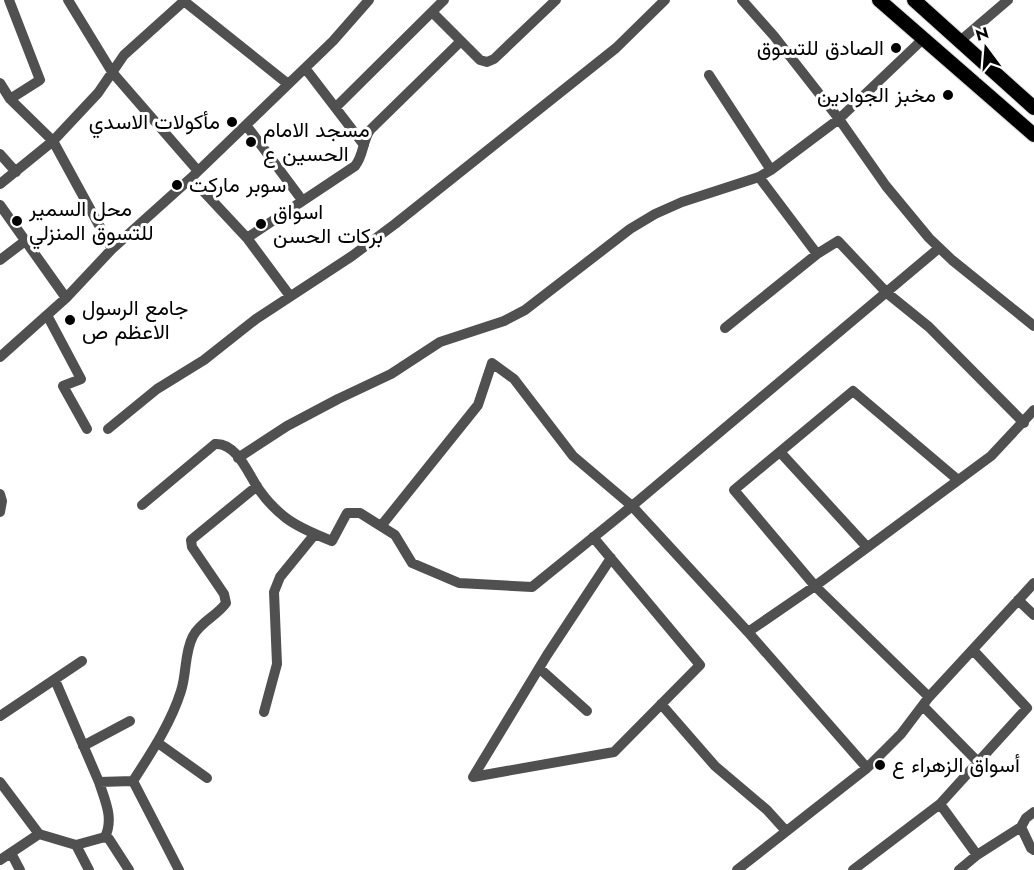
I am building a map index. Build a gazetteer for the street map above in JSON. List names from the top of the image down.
{
  "places": [
    "الصادق للتسوق",
    "مخبز الجوادين",
    "مأكولات الاسدي",
    "مسجد الامام الحسين ع",
    "سوبر ماركت",
    "محل السمير للتسوق المنزلي",
    "اسواق بركات الحسن",
    "جامع الرسول الاعظم ص",
    "أسواق الزهراء ع"
  ],
  "north": "top"
}
